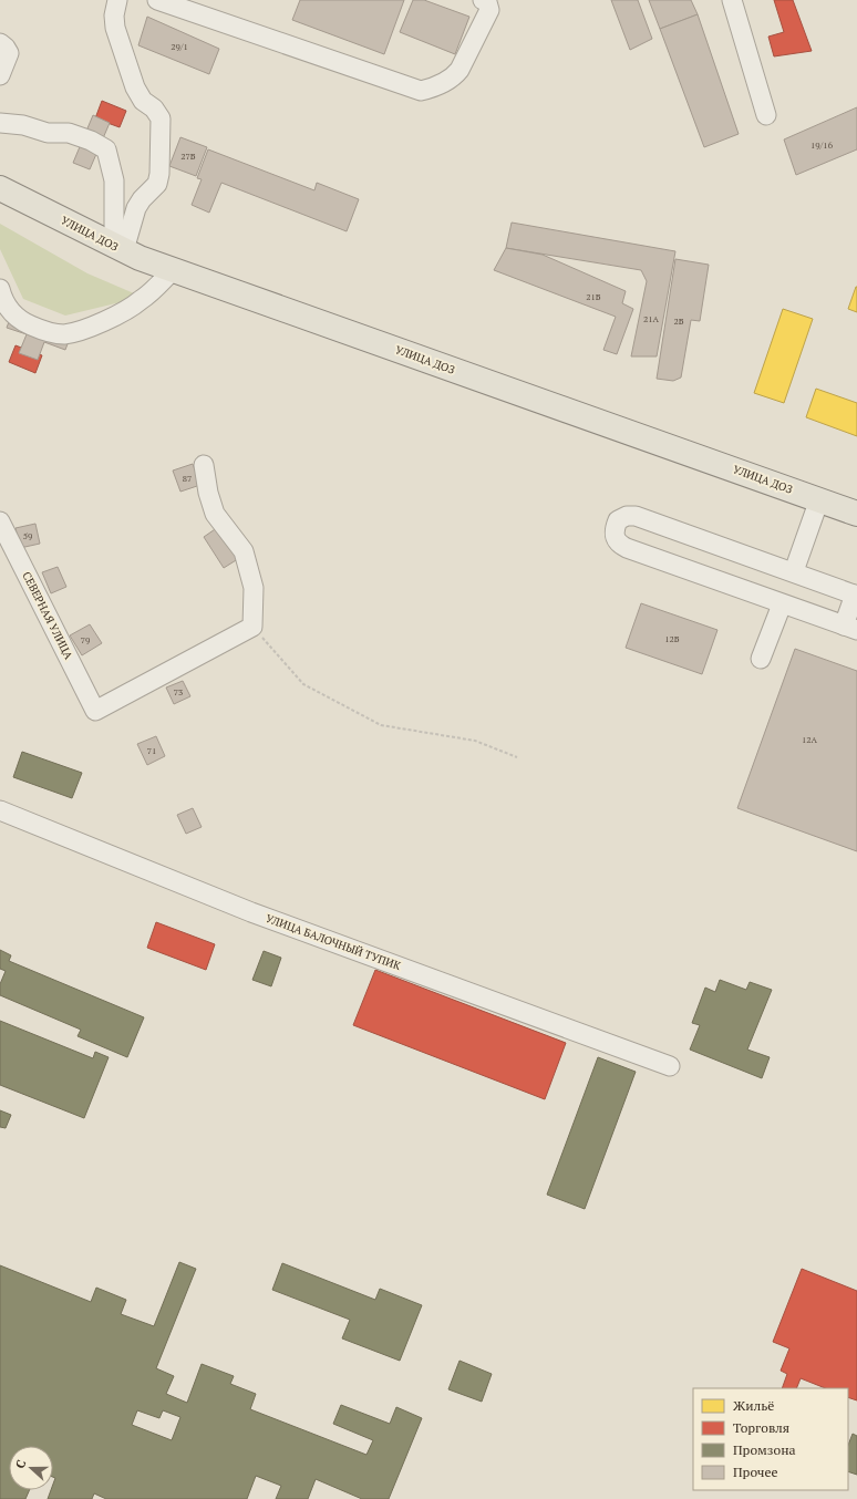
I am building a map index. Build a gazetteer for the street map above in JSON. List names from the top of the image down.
{
  "streets": {
    "main road": ["УЛИЦА ДОЗ"],
    "street": ["СЕВЕРНАЯ УЛИЦА", "УЛИЦА БАЛОЧНЫЙ ТУПИК"]
  },
  "house_numbers": [
    "29/1",
    "19/16",
    "27Б",
    "21Б",
    "21А",
    "2Б",
    "87",
    "59",
    "12Б",
    "79",
    "73",
    "12А",
    "71"
  ],
  "legend": [
    "Жильё",
    "Торговля",
    "Промзона",
    "Прочее"
  ],
  "north": "left"
}
